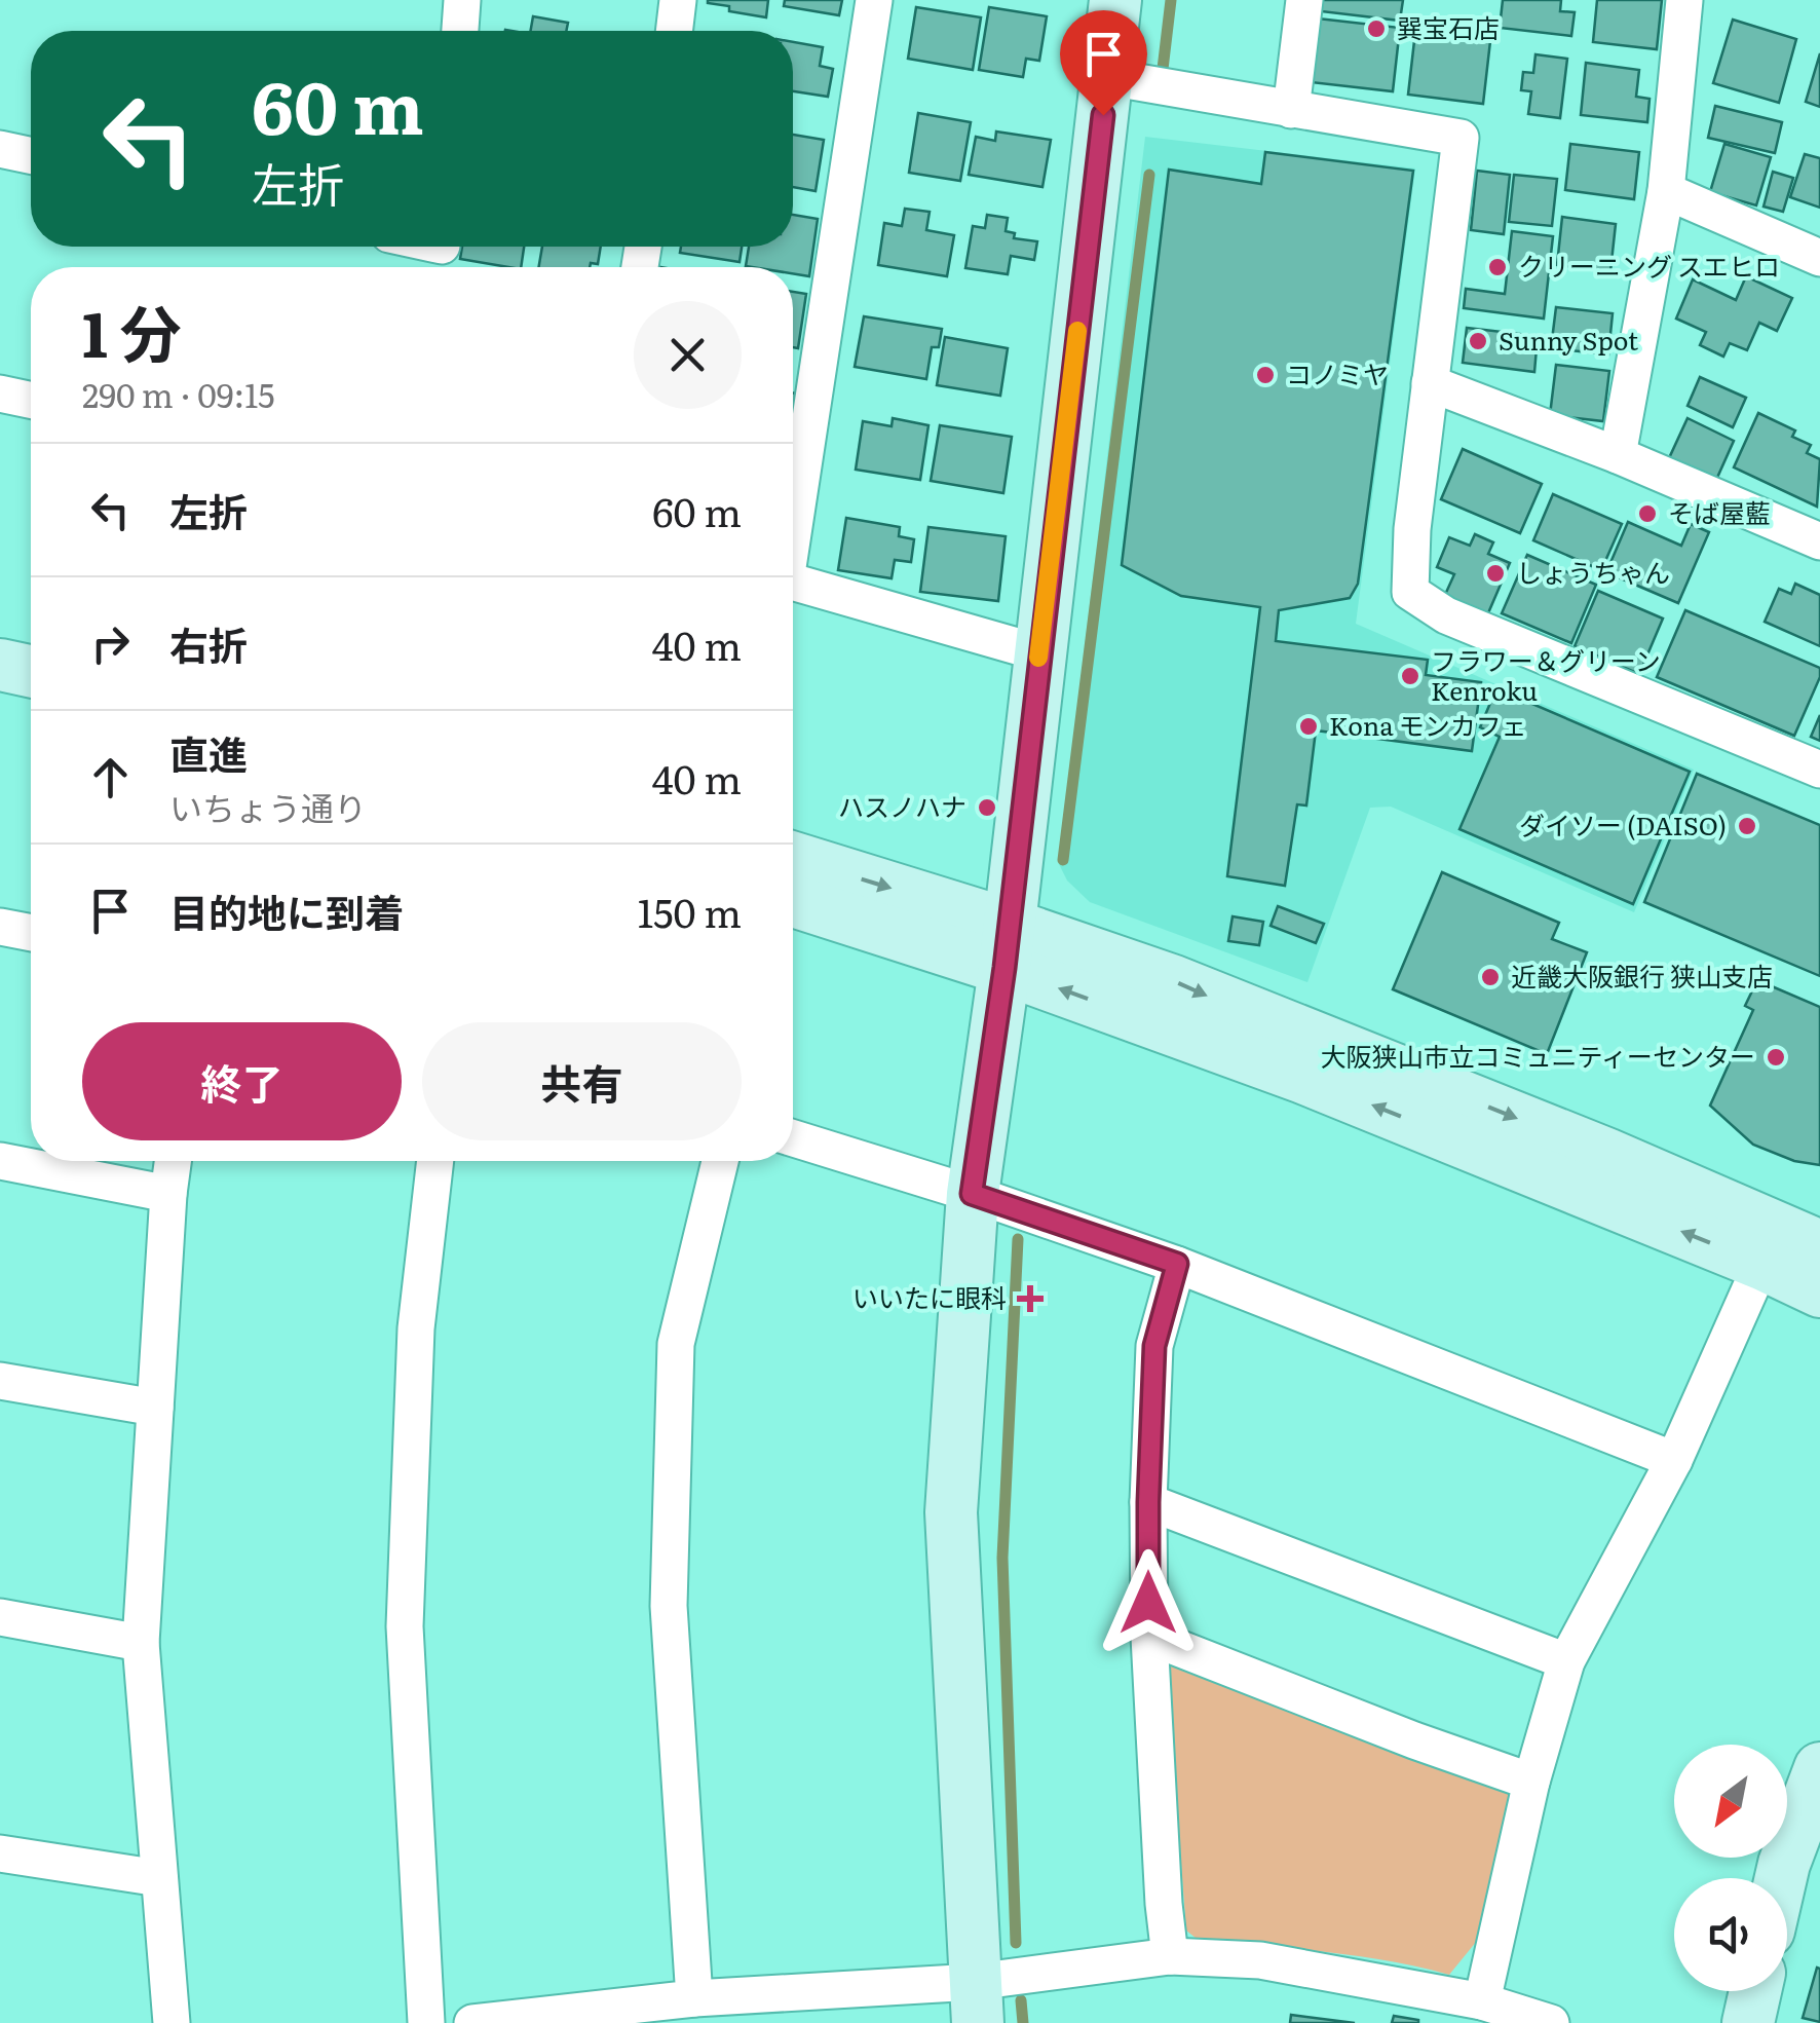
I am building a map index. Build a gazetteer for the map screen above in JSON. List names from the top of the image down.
{
  "places": {
    "other": [
      "巽宝石店",
      "クリーニング スエヒロ",
      "Sunny Spot",
      "コノミヤ",
      "そば屋藍",
      "しょうちゃん",
      "フラワー＆グリーン Kenroku",
      "Kona モンカフェ",
      "ハスノハナ",
      "ダイソー (DAISO)",
      "近畿大阪銀行 狭山支店",
      "大阪狭山市立コミュニティーセンター"
    ],
    "health": ["いいたに眼科"]
  },
  "north": "bottom left",
  "page": {
    "turn": ["60 m", "左折"],
    "heading": ["1 分", "290 m · 09:15"],
    "list": [
      {
        "name": "左折",
        "value": "60 m"
      },
      {
        "name": "右折",
        "value": "40 m"
      },
      {
        "name": "直進",
        "note": "いちょう通り",
        "value": "40 m"
      },
      {
        "name": "目的地に到着",
        "value": "150 m"
      }
    ],
    "buttons": ["終了", "共有"]
  }
}
